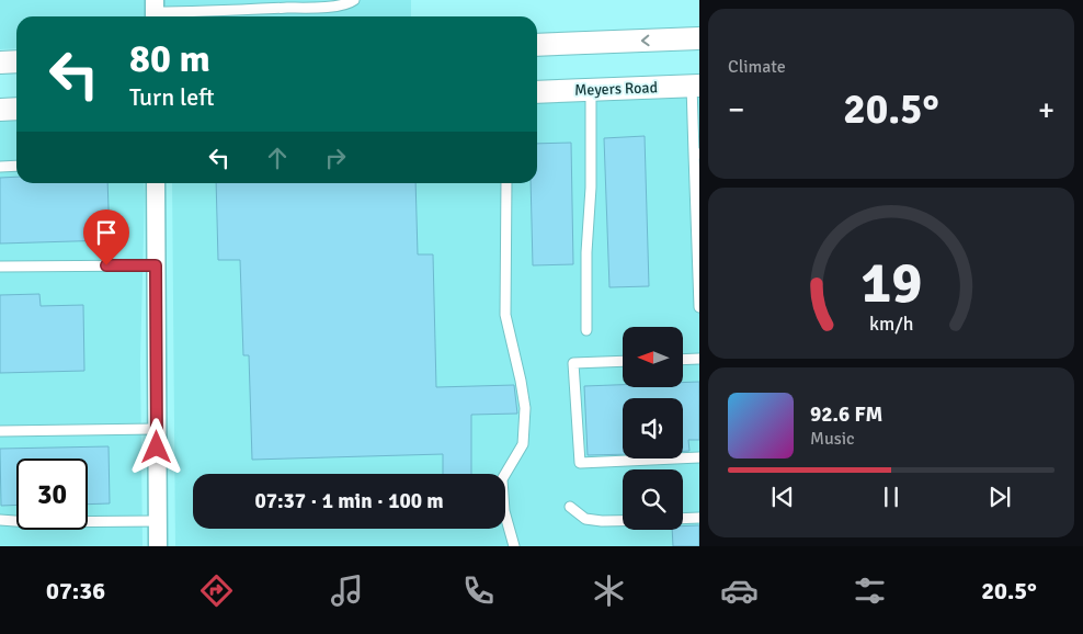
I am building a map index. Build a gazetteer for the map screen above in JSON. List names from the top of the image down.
{
  "streets": {
    "street": ["Meyers Road"]
  },
  "north": "left",
  "page": {
    "tile": "Climate",
    "turn": ["80 m", "Turn left"],
    "heat": ["−", "20.5°", "+"],
    "song": ["92.6 FM", "Music"],
    "limit": "30",
    "trip": "07:37 · 1 min · 100 m",
    "tabs": ["07:36", "20.5°"],
    "gauge": ["19", "km/h"]
  }
}
